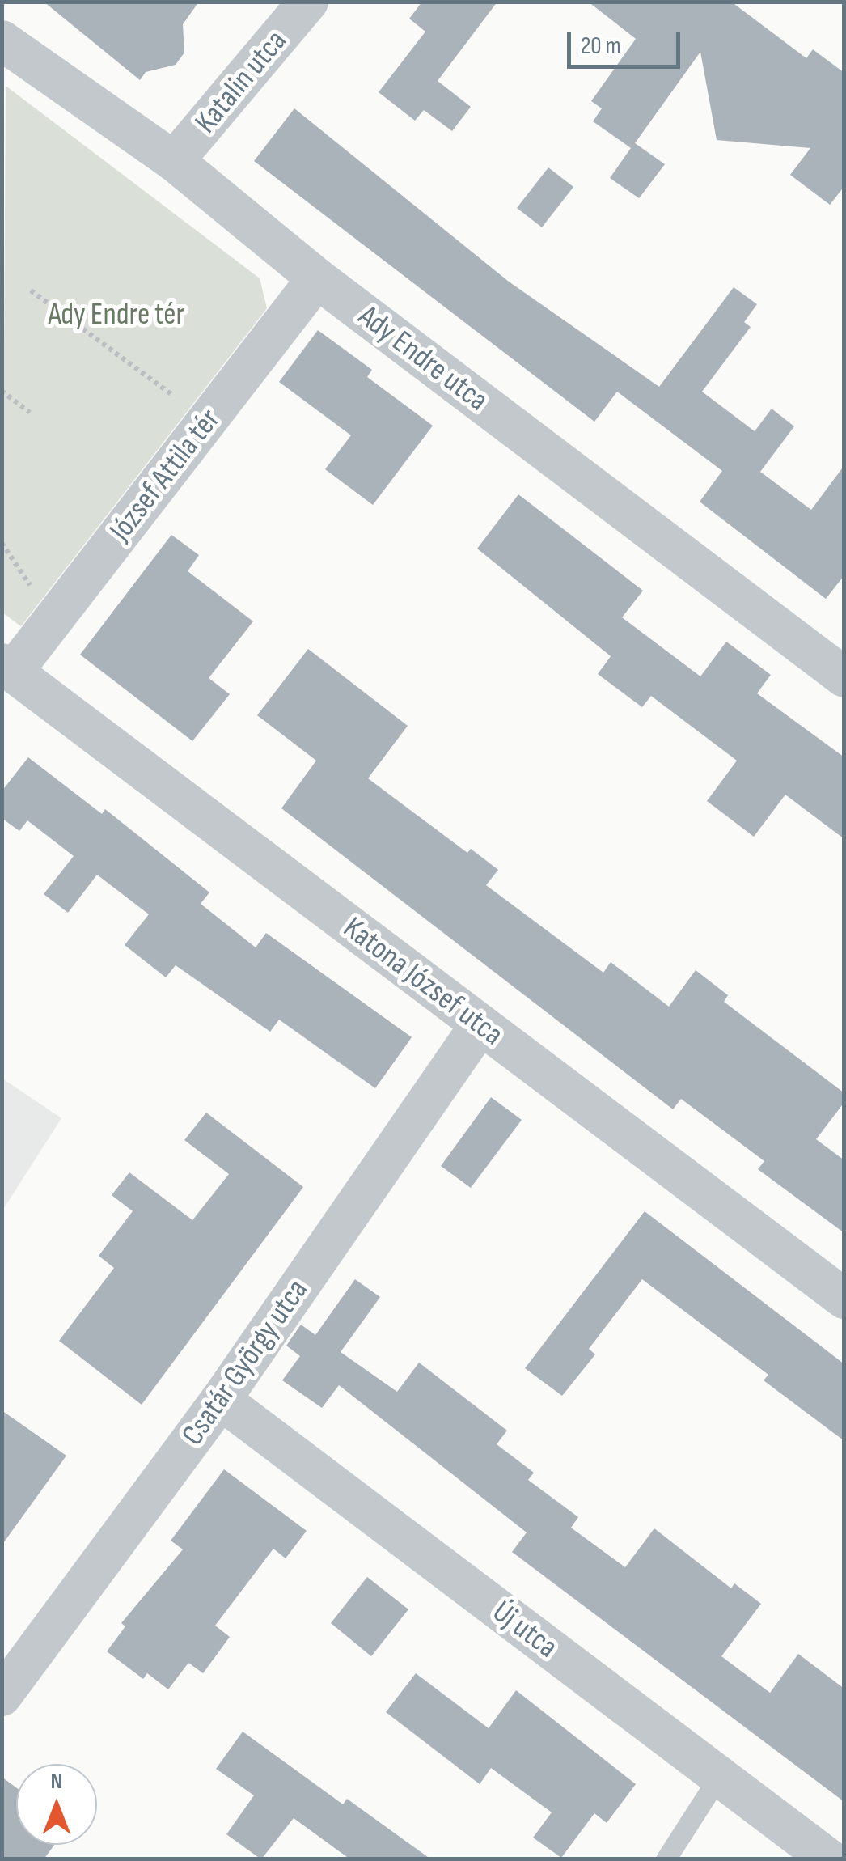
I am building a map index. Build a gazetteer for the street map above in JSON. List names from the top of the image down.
{
  "streets": {
    "street": [
      "Katalin utca",
      "Ady Endre utca",
      "József Attila tér",
      "Katona József utca",
      "Csatár György utca",
      "Új utca"
    ]
  },
  "crossings": [
    ["Katalin utca", "Ady Endre utca"],
    ["Ady Endre utca", "József Attila tér"],
    ["József Attila tér", "Katona József utca"],
    ["Katona József utca", "Csatár György utca"],
    ["Csatár György utca", "Új utca"]
  ],
  "parks": ["Ady Endre tér"],
  "scale_bar": "20 m",
  "north": "top"
}
